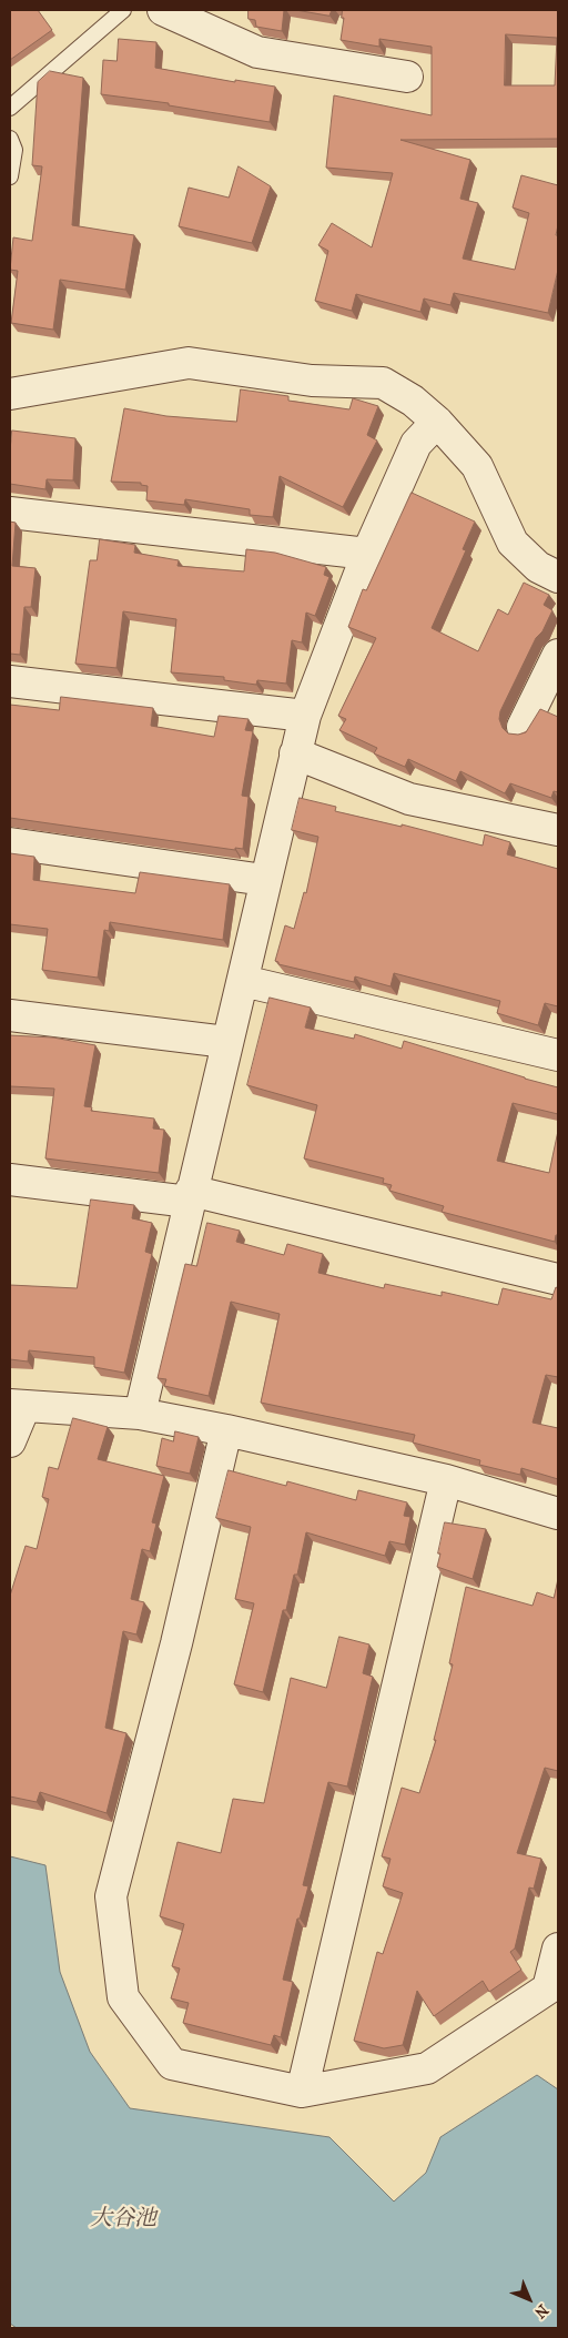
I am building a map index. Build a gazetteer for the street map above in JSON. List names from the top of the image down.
{
  "water": ["大谷池"],
  "north": "bottom right"
}
